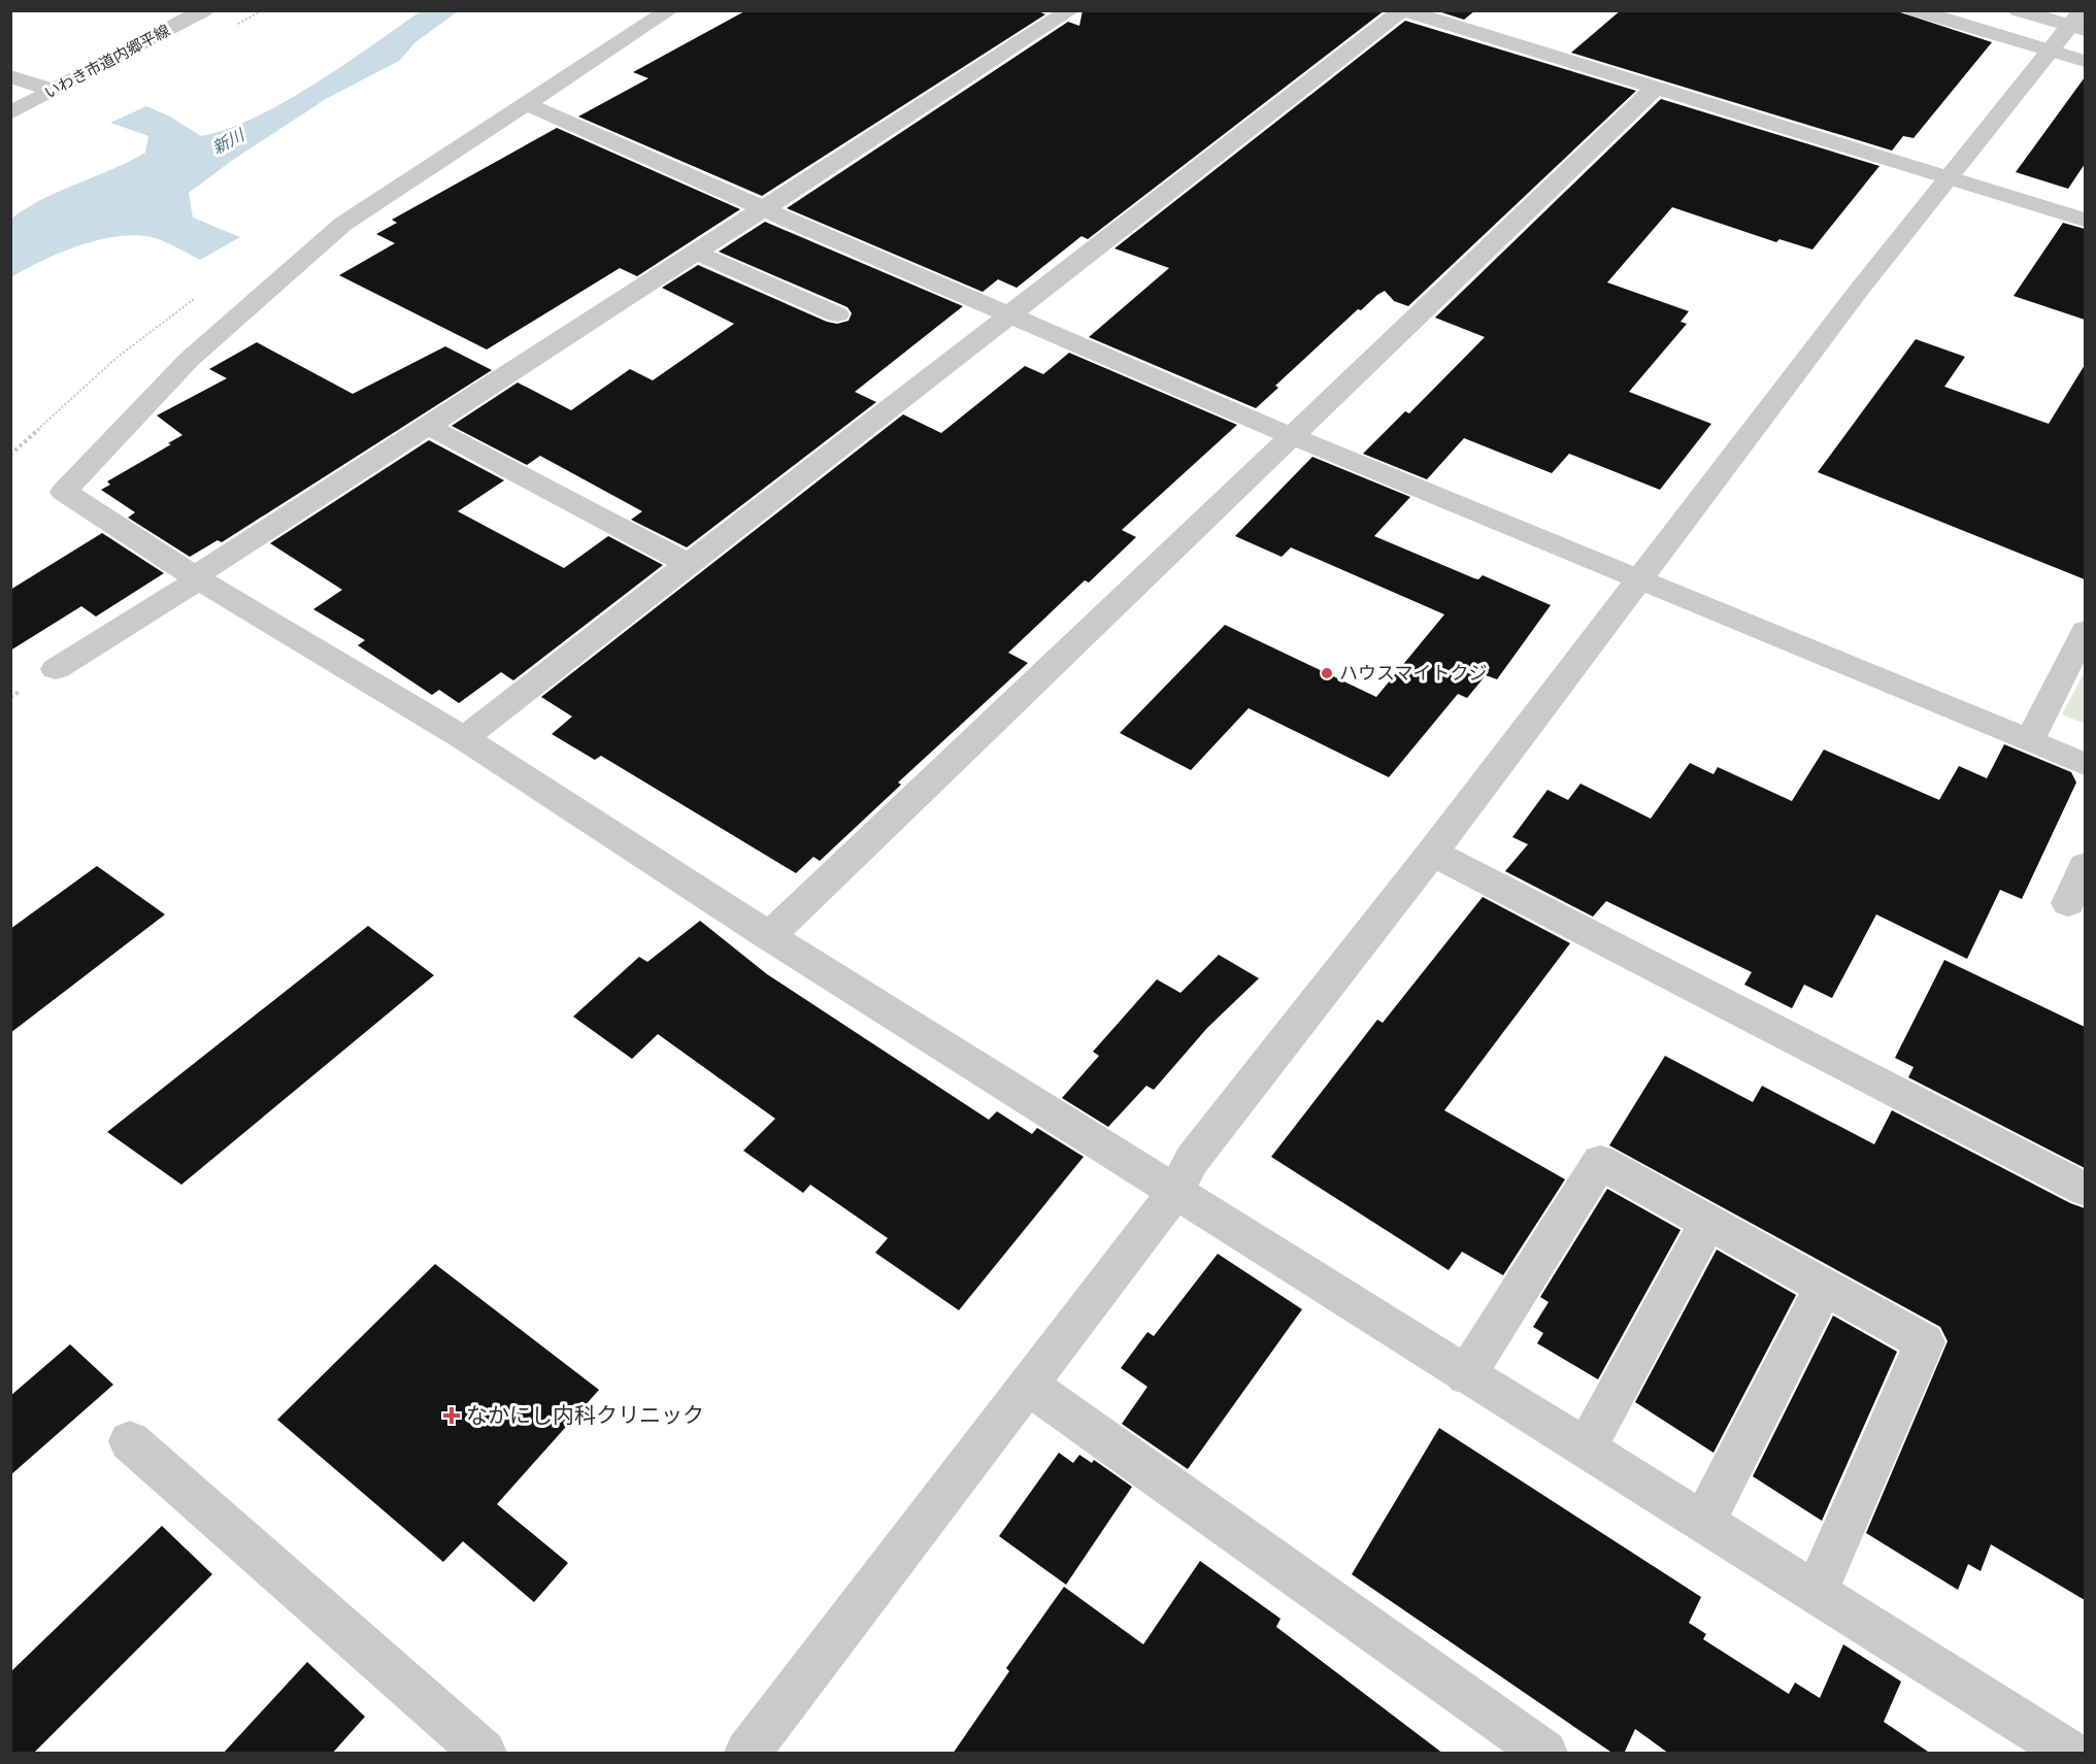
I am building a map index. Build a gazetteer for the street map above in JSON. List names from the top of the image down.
{
  "streets": {
    "street": ["いわき市道内郷平線"]
  },
  "water": ["新川"],
  "places": {
    "other": ["ハウスマイトクジ"],
    "health": ["なかにし内科クリニック"]
  }
}
